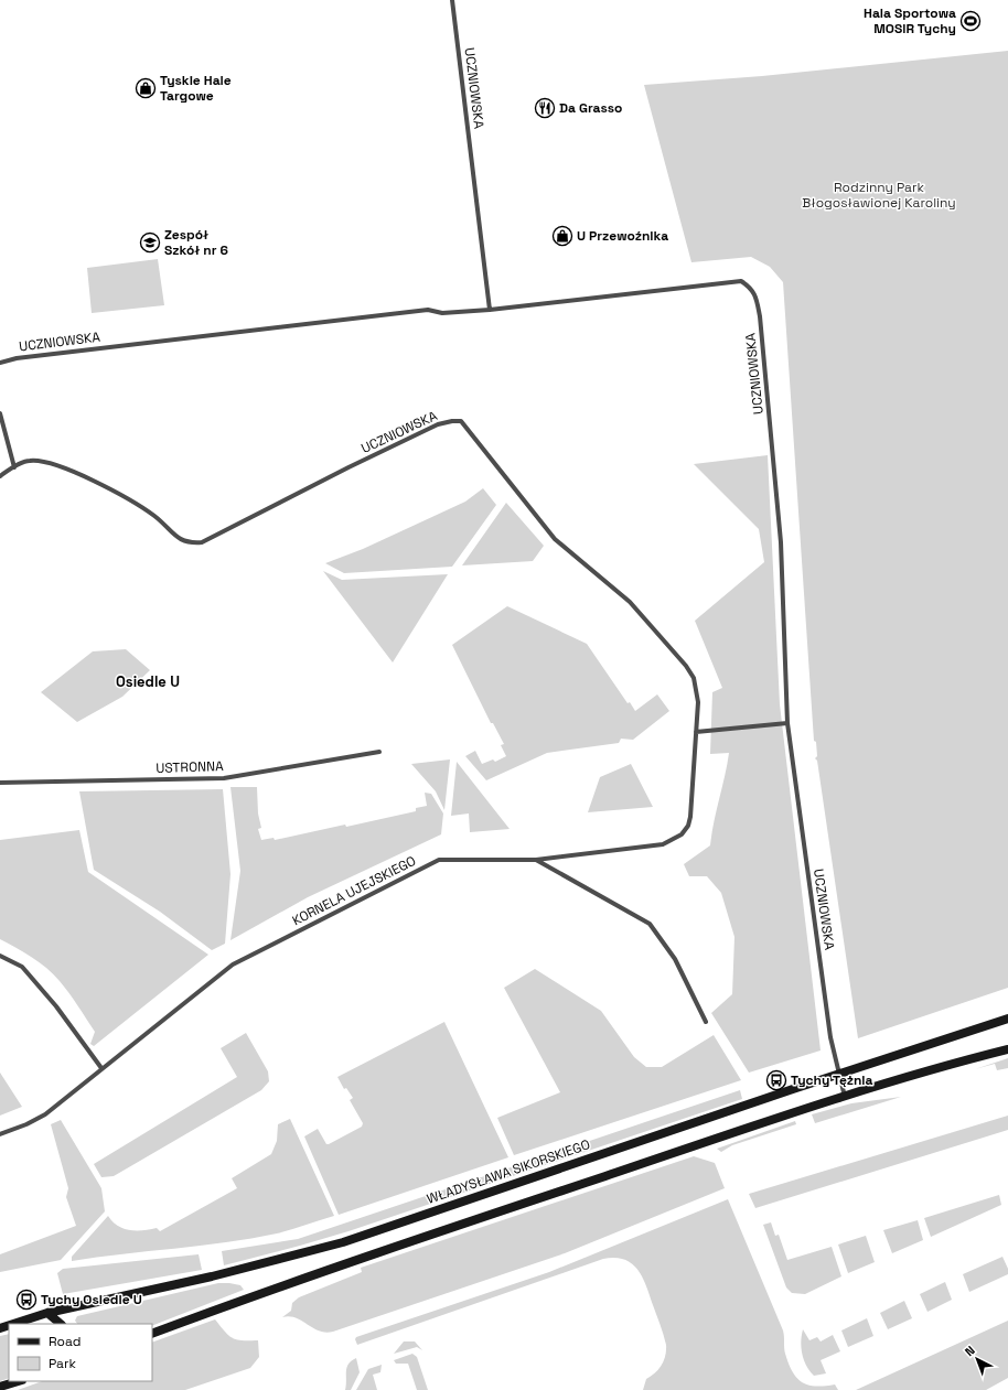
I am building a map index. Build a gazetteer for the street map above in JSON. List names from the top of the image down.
{
  "streets": {
    "street": [
      "UCZNIOWSKA",
      "USTRONNA",
      "KORNELA UJEJSKIEGO",
      "WŁADYSŁAWA SIKORSKIEGO"
    ]
  },
  "crossings": [
    ["UCZNIOWSKA", "KORNELA UJEJSKIEGO"],
    ["UCZNIOWSKA", "WŁADYSŁAWA SIKORSKIEGO"]
  ],
  "districts": ["Osiedle U"],
  "parks": ["Rodzinny Park Błogosławionej Karoliny"],
  "places": {
    "sports": ["Hala Sportowa MOSiR Tychy"],
    "shop": ["Tyskie Hale Targowe", "U Przewoźnika"],
    "restaurant": ["Da Grasso"],
    "school or university": ["Zespół Szkół nr 6"],
    "bus stop": ["Tychy Tężnia", "Tychy Osiedle U"]
  },
  "legend": ["Road", "Park"],
  "north": "top left"
}
